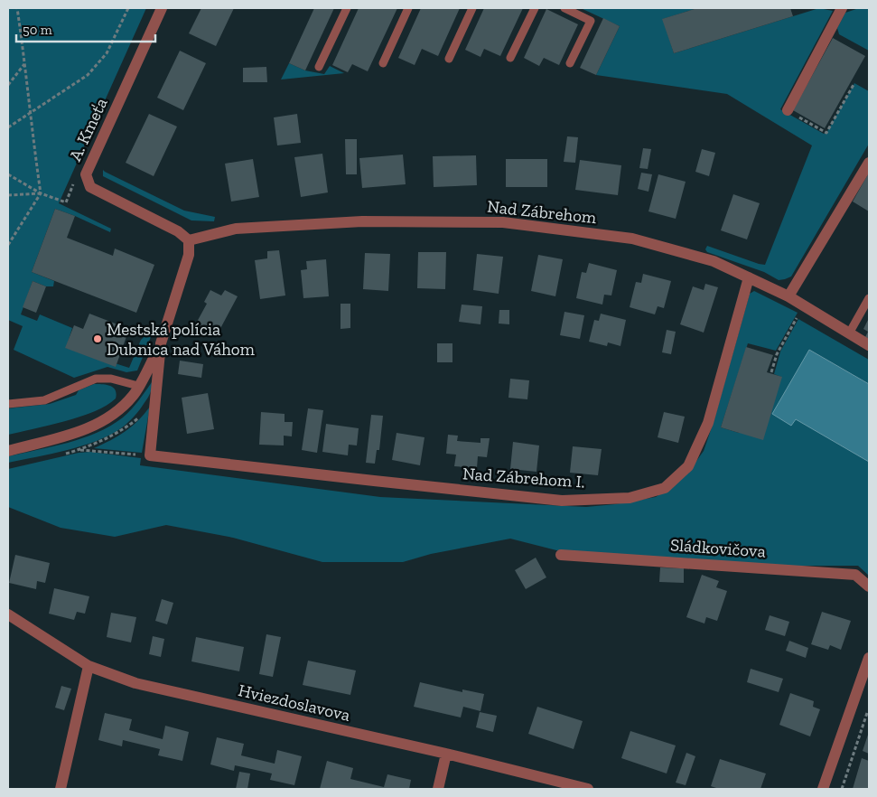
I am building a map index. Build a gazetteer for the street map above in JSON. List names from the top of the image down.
{
  "streets": {
    "street": [
      "A. Kmeťa",
      "Nad Zábrehom",
      "Nad Zábrehom I.",
      "Sládkovičova",
      "Hviezdoslavova"
    ]
  },
  "crossings": [
    ["A. Kmeťa", "Nad Zábrehom"],
    ["Nad Zábrehom", "Nad Zábrehom I."]
  ],
  "places": ["Mestská polícia Dubnica nad Váhom"],
  "scale_bar": "50 m"
}
